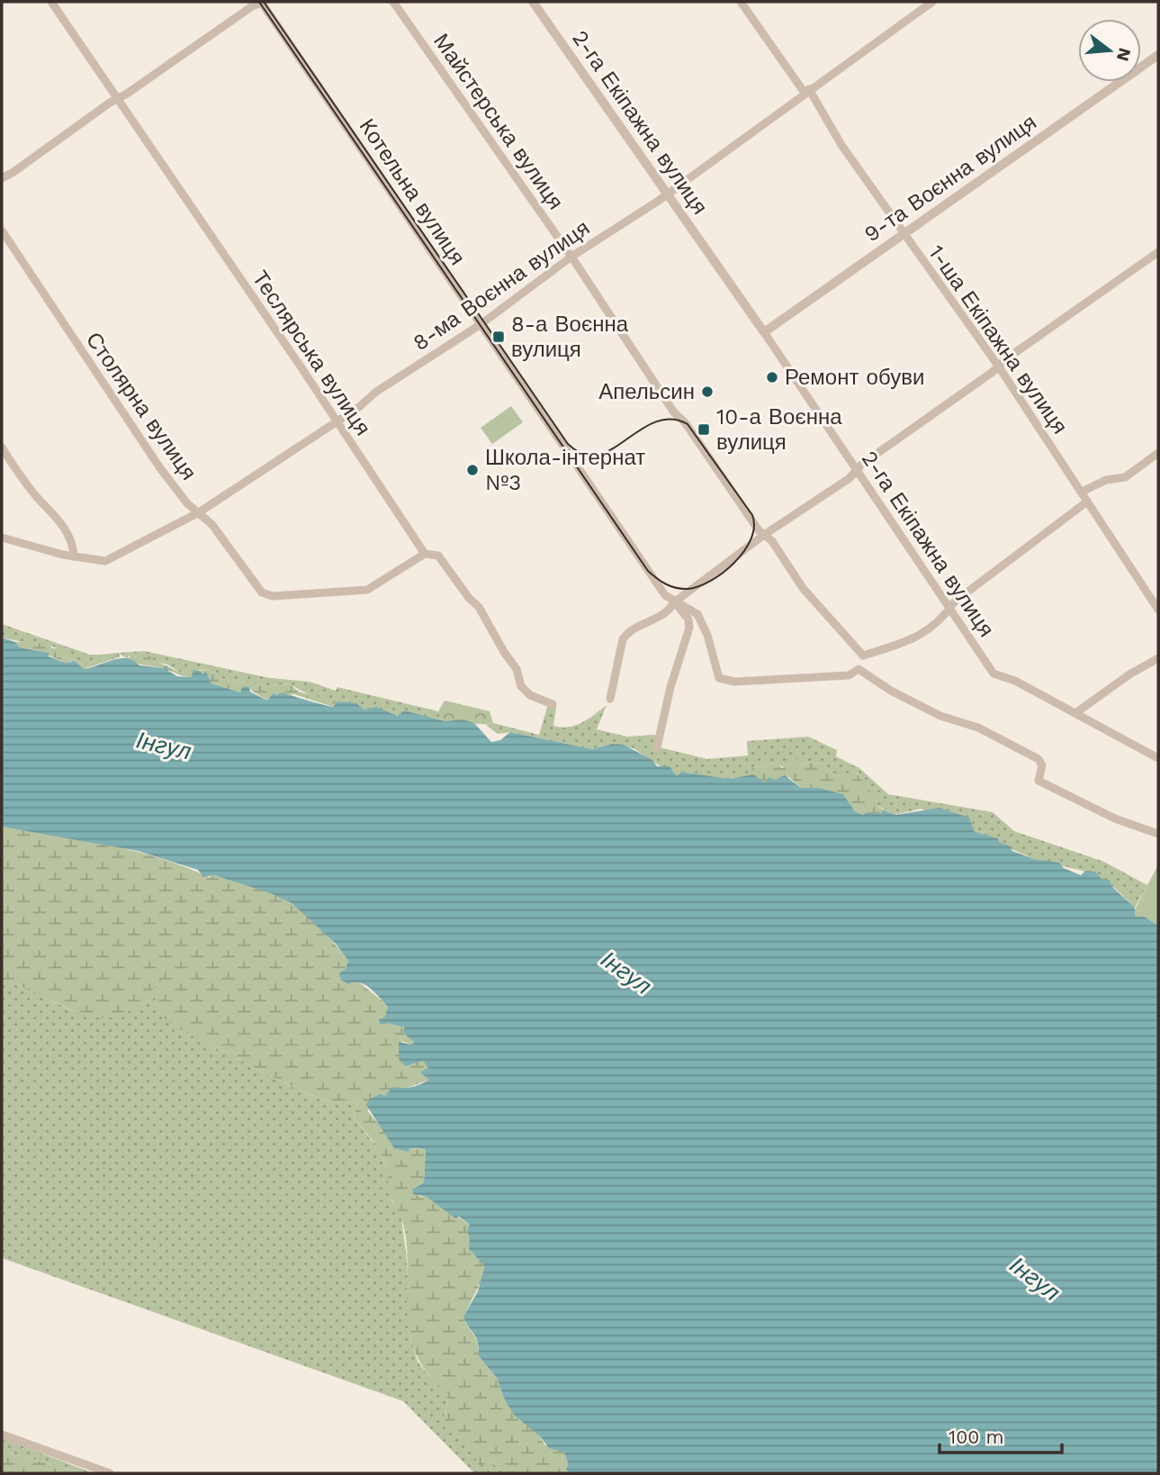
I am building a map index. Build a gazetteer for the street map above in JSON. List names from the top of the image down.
{
  "streets": {
    "street": [
      "Майстерська вулиця",
      "2-га Екіпажна вулиця",
      "9-та Воєнна вулиця",
      "Котельна вулиця",
      "8-ма Воєнна вулиця",
      "1-ша Екіпажна вулиця",
      "Теслярська вулиця",
      "Столярна вулиця"
    ]
  },
  "crossings": [
    ["Майстерська вулиця", "8-ма Воєнна вулиця"],
    ["2-га Екіпажна вулиця", "9-та Воєнна вулиця"],
    ["2-га Екіпажна вулиця", "8-ма Воєнна вулиця"],
    ["9-та Воєнна вулиця", "1-ша Екіпажна вулиця"],
    ["Котельна вулиця", "8-ма Воєнна вулиця"],
    ["8-ма Воєнна вулиця", "1-ша Екіпажна вулиця"],
    ["8-ма Воєнна вулиця", "Теслярська вулиця"],
    ["8-ма Воєнна вулиця", "Столярна вулиця"],
    ["Теслярська вулиця", "Столярна вулиця"]
  ],
  "water": ["Інгул"],
  "places": {
    "transit": ["8-а Воєнна вулиця", "10-а Воєнна вулиця"],
    "other": ["Ремонт обуви", "Апельсин", "Школа-інтернат №3"]
  },
  "scale_bar": "100 m",
  "north": "right"
}
